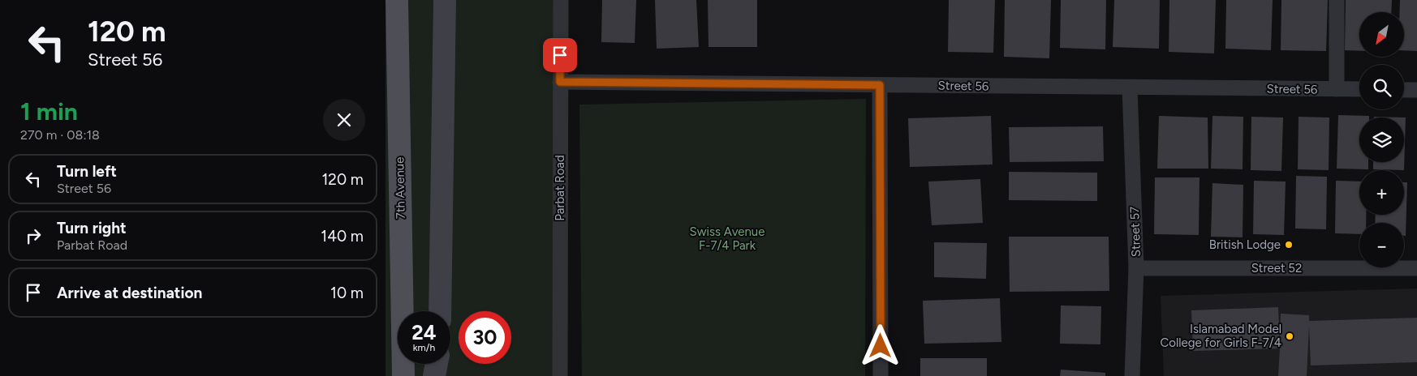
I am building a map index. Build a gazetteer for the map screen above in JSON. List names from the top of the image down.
{
  "streets": {
    "main road": ["7th Avenue"],
    "street": [
      "Street 56",
      "Parbat Road",
      "Street 57",
      "Street 52"
    ]
  },
  "crossings": [
    ["Street 56", "Parbat Road"],
    ["Street 56", "Street 57"],
    ["Street 57", "Street 52"]
  ],
  "parks": ["Swiss Avenue F-7/4 Park"],
  "places": ["British Lodge", "Islamabad Model College for Girls F-7/4"],
  "north": "bottom left",
  "page": {
    "turn": ["120 m", "Street 56"],
    "map_buttons": ["+", "−"],
    "heading": ["1 min", "270 m · 08:18"],
    "list": [
      {
        "name": "Turn left",
        "note": "Street 56",
        "value": "120 m"
      },
      {
        "name": "Turn right",
        "note": "Parbat Road",
        "value": "140 m"
      },
      {
        "name": "Arrive at destination",
        "value": "10 m"
      }
    ],
    "speed": "24 km/h",
    "limit": "30"
  }
}
